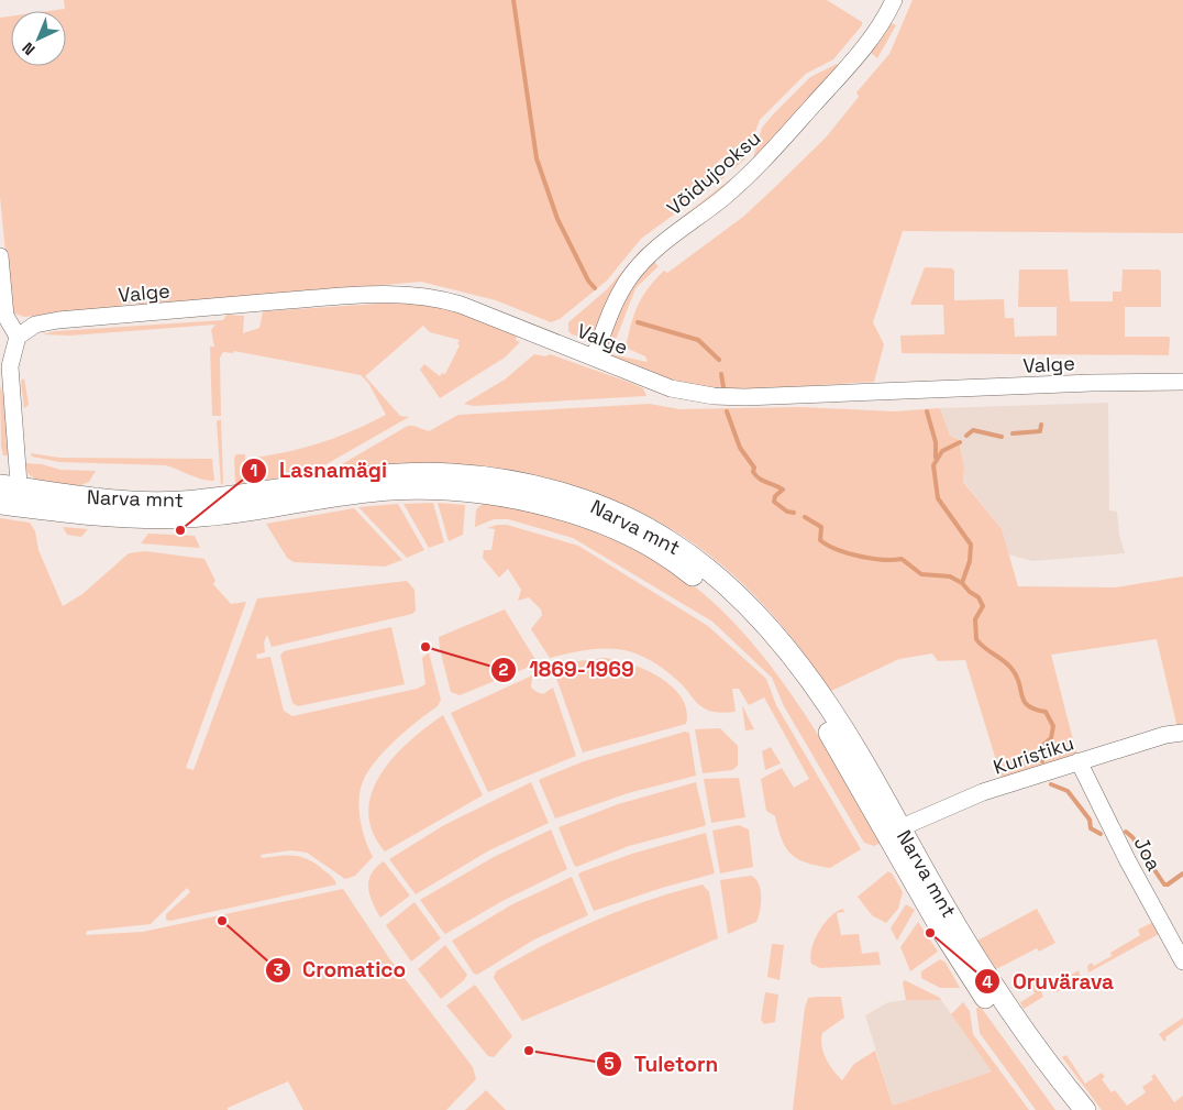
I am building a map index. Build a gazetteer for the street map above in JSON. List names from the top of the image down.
{
  "streets": {
    "main road": ["Narva mnt"],
    "street": [
      "Võidujooksu",
      "Valge",
      "Kuristiku",
      "Joa"
    ]
  },
  "crossings": [
    ["Võidujooksu", "Valge"],
    ["Narva mnt", "Kuristiku"],
    ["Kuristiku", "Joa"]
  ],
  "places": [
    "Lasnamägi",
    "1869-1969",
    "Cromatico",
    "Oruvärava",
    "Tuletorn"
  ],
  "north": "bottom left"
}
